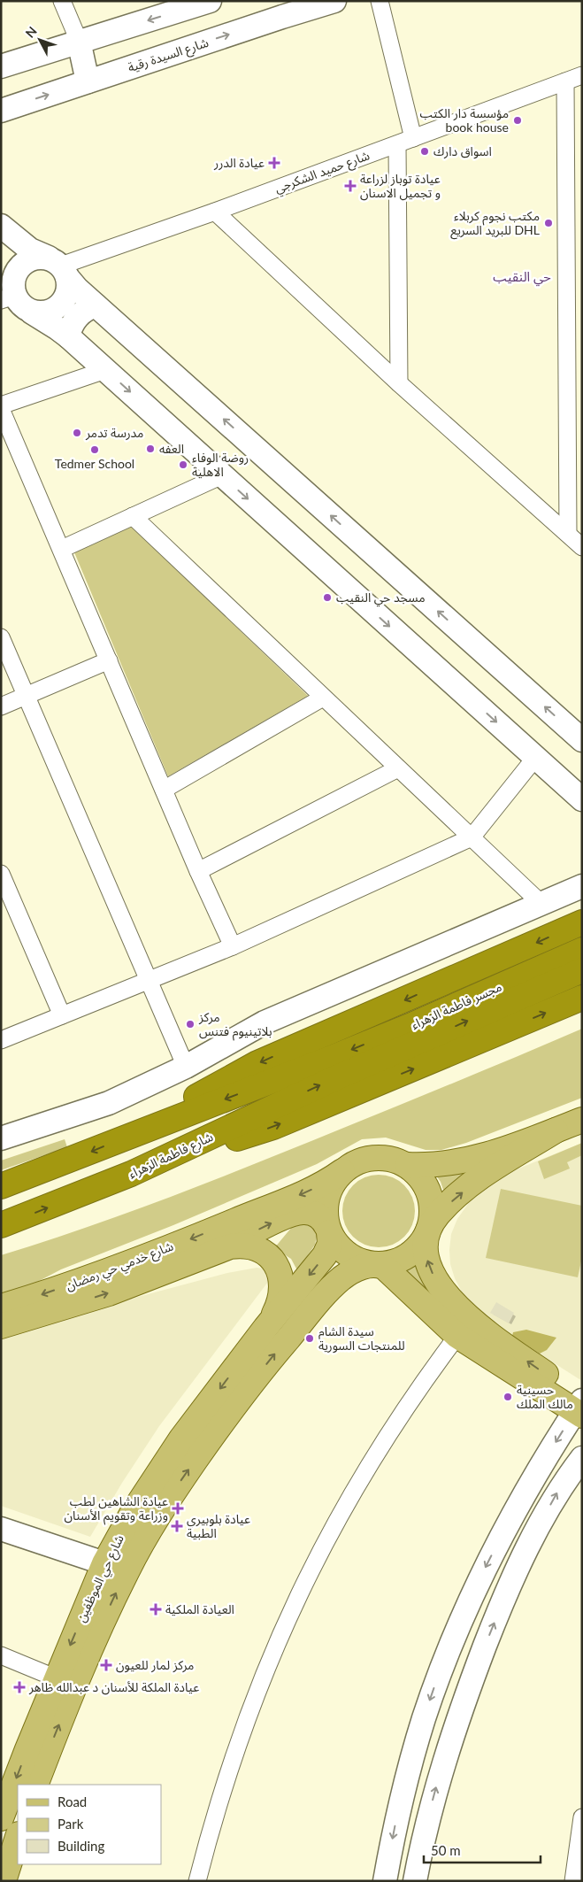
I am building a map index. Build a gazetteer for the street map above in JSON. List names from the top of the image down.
{
  "streets": {
    "highway": ["مجسر فاطمة الزهراء", "شارع فاطمة الزهراء"],
    "main road": ["شارع السيدة رقية", "شارع خدمي حي رمضان", "شارع حي الموظفين"],
    "street": ["شارع حميد الشكرجي"]
  },
  "crossings": [
    ["مجسر فاطمة الزهراء", "شارع فاطمة الزهراء"],
    ["شارع خدمي حي رمضان", "شارع حي الموظفين"]
  ],
  "districts": ["حي النقيب"],
  "places": {
    "other": [
      "مؤسسة دار الكتب book house",
      "اسواق دارك",
      "مكتب نجوم كربلاء للبريد السريع DHL",
      "مدرسة تدمر",
      "العفه",
      "Tedmer School",
      "روضة الوفاء الاهلية",
      "مسجد حي النقيب",
      "مركز بلاتينيوم فتنس",
      "سيدة الشام للمنتجات السورية",
      "حسينية مالك الملك"
    ],
    "health": [
      "عيادة الدرر",
      "عيادة توباز لزراعة و تجميل الاسنان",
      "عيادة الشاهين لطب وزراعة وتقويم الأسنان",
      "عيادة بلوبيري الطبية",
      "العيادة الملكية",
      "مركز لمار للعيون",
      "عيادة الملكة للأسنان د عبدالله ظاهر"
    ]
  },
  "legend": ["Road", "Park", "Building"],
  "scale_bar": "50 m",
  "north": "top left"
}
